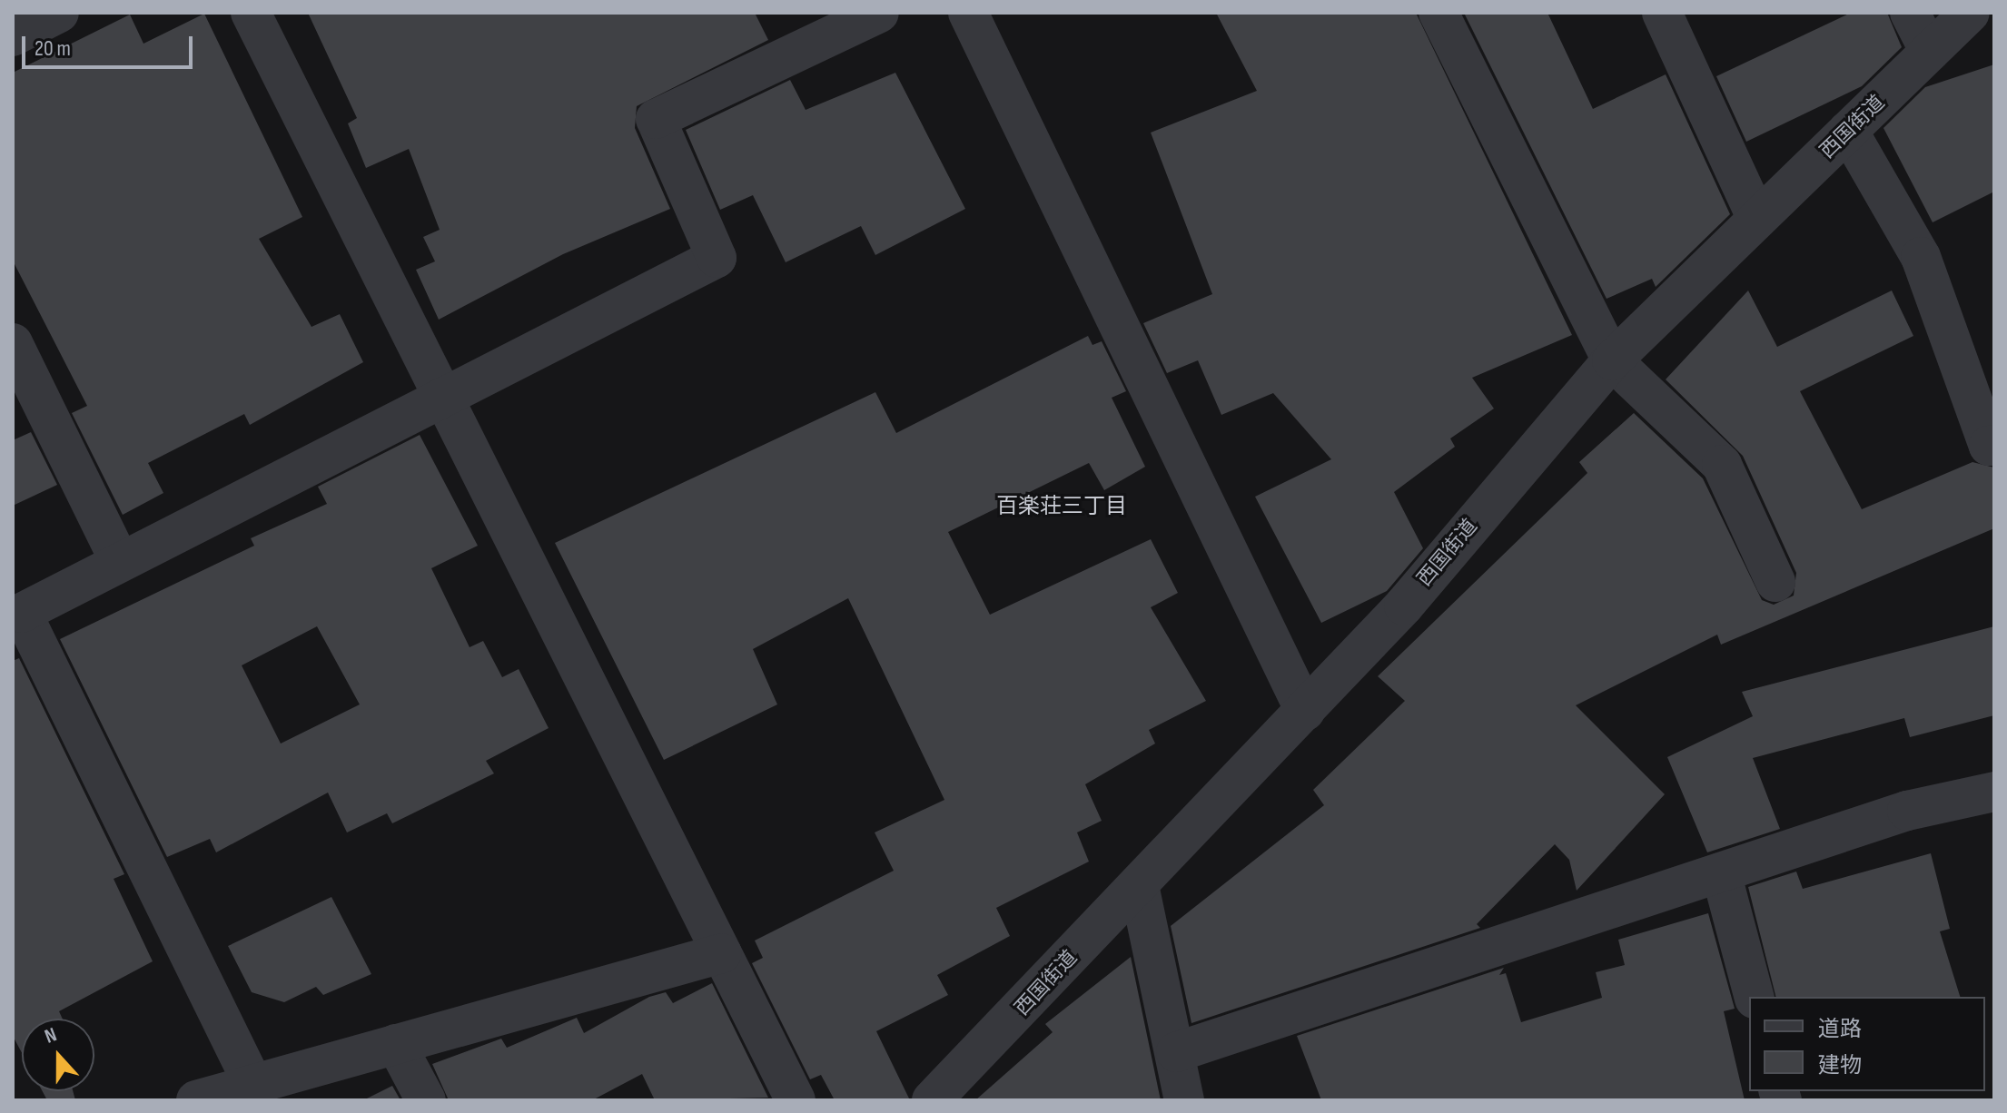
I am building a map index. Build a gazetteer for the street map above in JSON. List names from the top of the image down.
{
  "streets": {
    "street": ["西国街道"]
  },
  "districts": ["百楽荘三丁目"],
  "legend": ["道路", "建物"],
  "scale_bar": "20 m",
  "north": "top"
}
